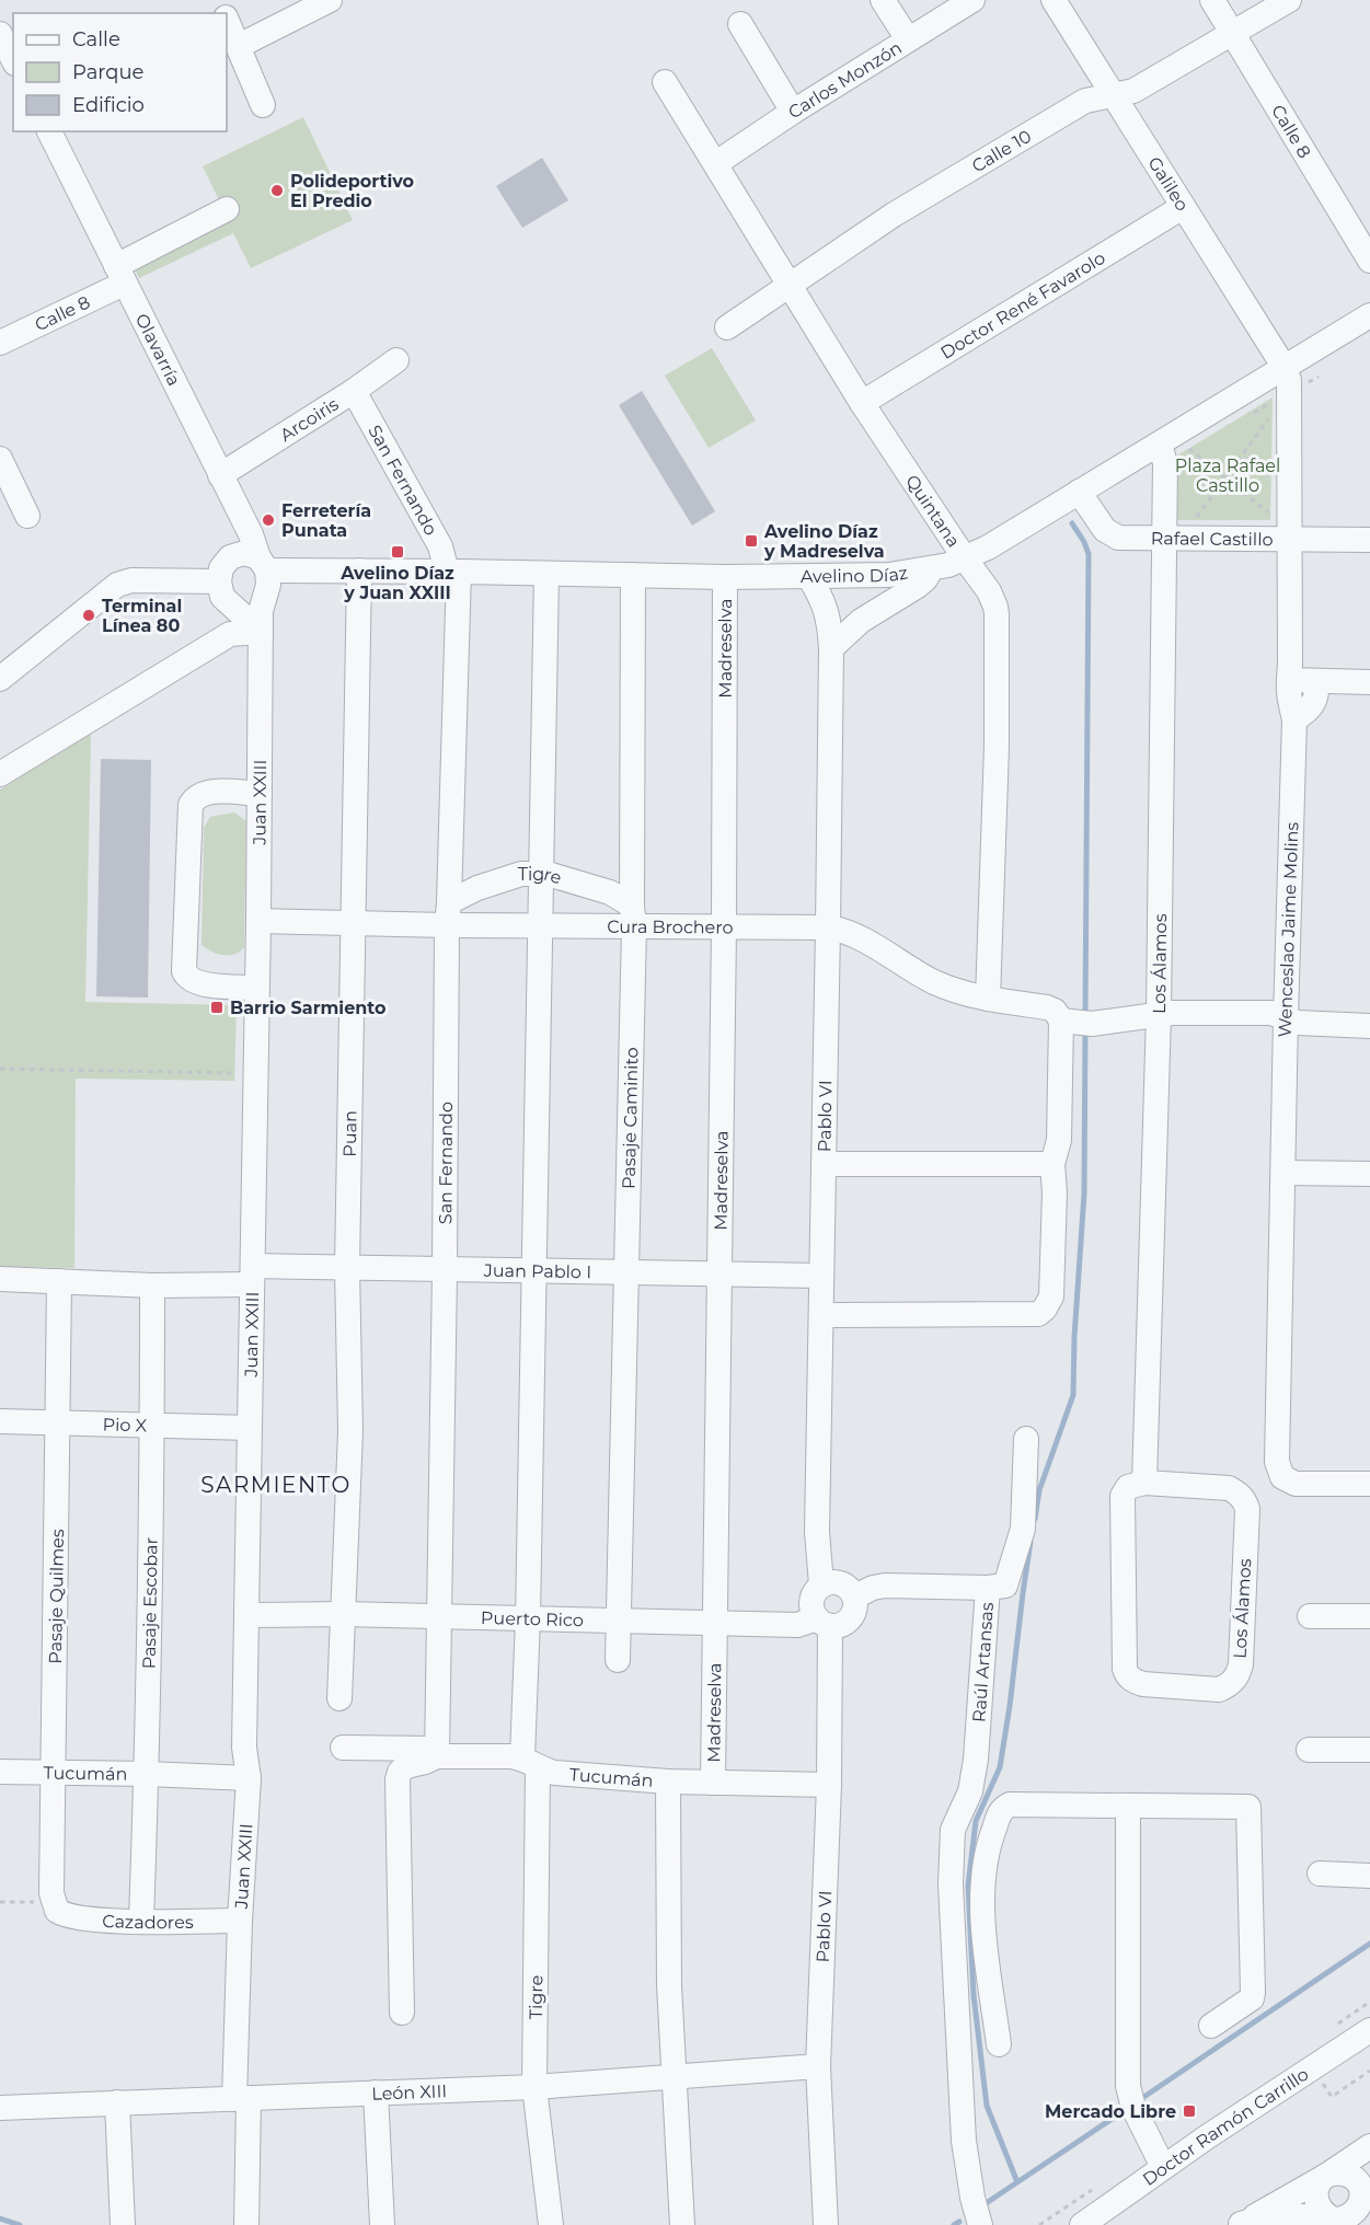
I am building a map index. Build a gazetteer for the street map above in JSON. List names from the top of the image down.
{
  "streets": {
    "street": [
      "Carlos Monzón",
      "Calle 8",
      "Calle 10",
      "Galileo",
      "Doctor René Favarolo",
      "Olavarría",
      "Arcoiris",
      "San Fernando",
      "Quintana",
      "Rafael Castillo",
      "Avelino Díaz",
      "Madreselva",
      "Juan XXIII",
      "Tigre",
      "Cura Brochero",
      "Wenceslao Jaime Molins",
      "Los Álamos",
      "Pasaje Caminito",
      "Pablo VI",
      "Puan",
      "Juan Pablo I",
      "Pio X",
      "Pasaje Quilmes",
      "Pasaje Escobar",
      "Puerto Rico",
      "Raúl Artansas",
      "Tucumán",
      "Cazadores",
      "León XIII",
      "Doctor Ramón Carrillo"
    ]
  },
  "crossings": [
    ["Carlos Monzón", "Quintana"],
    ["Calle 8", "Calle 10"],
    ["Calle 8", "Olavarría"],
    ["Calle 10", "Galileo"],
    ["Calle 10", "Quintana"],
    ["Galileo", "Doctor René Favarolo"],
    ["Galileo", "Avelino Díaz"],
    ["Galileo", "Wenceslao Jaime Molins"],
    ["Doctor René Favarolo", "Quintana"],
    ["Olavarría", "Arcoiris"],
    ["Olavarría", "Avelino Díaz"],
    ["Olavarría", "Juan XXIII"],
    ["Arcoiris", "San Fernando"],
    ["San Fernando", "Avelino Díaz"],
    ["San Fernando", "Tigre"],
    ["San Fernando", "Cura Brochero"],
    ["San Fernando", "Juan Pablo I"],
    ["San Fernando", "Puerto Rico"],
    ["San Fernando", "Tucumán"],
    ["Quintana", "Avelino Díaz"],
    ["Quintana", "Cura Brochero"],
    ["Rafael Castillo", "Avelino Díaz"],
    ["Rafael Castillo", "Wenceslao Jaime Molins"],
    ["Rafael Castillo", "Los Álamos"],
    ["Avelino Díaz", "Madreselva"],
    ["Avelino Díaz", "Juan XXIII"],
    ["Avelino Díaz", "Tigre"],
    ["Avelino Díaz", "Wenceslao Jaime Molins"],
    ["Avelino Díaz", "Los Álamos"],
    ["Avelino Díaz", "Pasaje Caminito"],
    ["Avelino Díaz", "Pablo VI"],
    ["Avelino Díaz", "Puan"],
    ["Madreselva", "Cura Brochero"],
    ["Madreselva", "Juan Pablo I"],
    ["Madreselva", "Puerto Rico"],
    ["Madreselva", "Tucumán"],
    ["Juan XXIII", "Cura Brochero"],
    ["Juan XXIII", "Juan Pablo I"],
    ["Juan XXIII", "Pio X"],
    ["Juan XXIII", "Puerto Rico"],
    ["Juan XXIII", "Tucumán"],
    ["Juan XXIII", "Cazadores"],
    ["Juan XXIII", "León XIII"],
    ["Tigre", "Cura Brochero"],
    ["Tigre", "Pasaje Caminito"],
    ["Tigre", "Juan Pablo I"],
    ["Tigre", "Puerto Rico"],
    ["Tigre", "Tucumán"],
    ["Tigre", "León XIII"],
    ["Cura Brochero", "Pasaje Caminito"],
    ["Cura Brochero", "Pablo VI"],
    ["Cura Brochero", "Puan"],
    ["Pasaje Caminito", "Juan Pablo I"],
    ["Pasaje Caminito", "Puerto Rico"],
    ["Pablo VI", "Juan Pablo I"],
    ["Pablo VI", "Puerto Rico"],
    ["Pablo VI", "Raúl Artansas"],
    ["Pablo VI", "Tucumán"],
    ["Pablo VI", "León XIII"],
    ["Puan", "Juan Pablo I"],
    ["Puan", "Puerto Rico"],
    ["Juan Pablo I", "Pasaje Quilmes"],
    ["Juan Pablo I", "Pasaje Escobar"],
    ["Pio X", "Pasaje Quilmes"],
    ["Pio X", "Pasaje Escobar"],
    ["Pasaje Quilmes", "Tucumán"],
    ["Pasaje Quilmes", "Cazadores"],
    ["Pasaje Escobar", "Tucumán"],
    ["Pasaje Escobar", "Cazadores"],
    ["Puerto Rico", "Raúl Artansas"]
  ],
  "districts": ["SARMIENTO"],
  "parks": ["Plaza Rafael Castillo"],
  "places": {
    "other": ["Polideportivo El Predio", "Ferretería Punata", "Terminal Línea 80"],
    "transit": [
      "Avelino Díaz y Madreselva",
      "Avelino Díaz y Juan XXIII",
      "Barrio Sarmiento",
      "Mercado Libre"
    ]
  },
  "legend": ["Calle", "Parque", "Edificio"]
}
